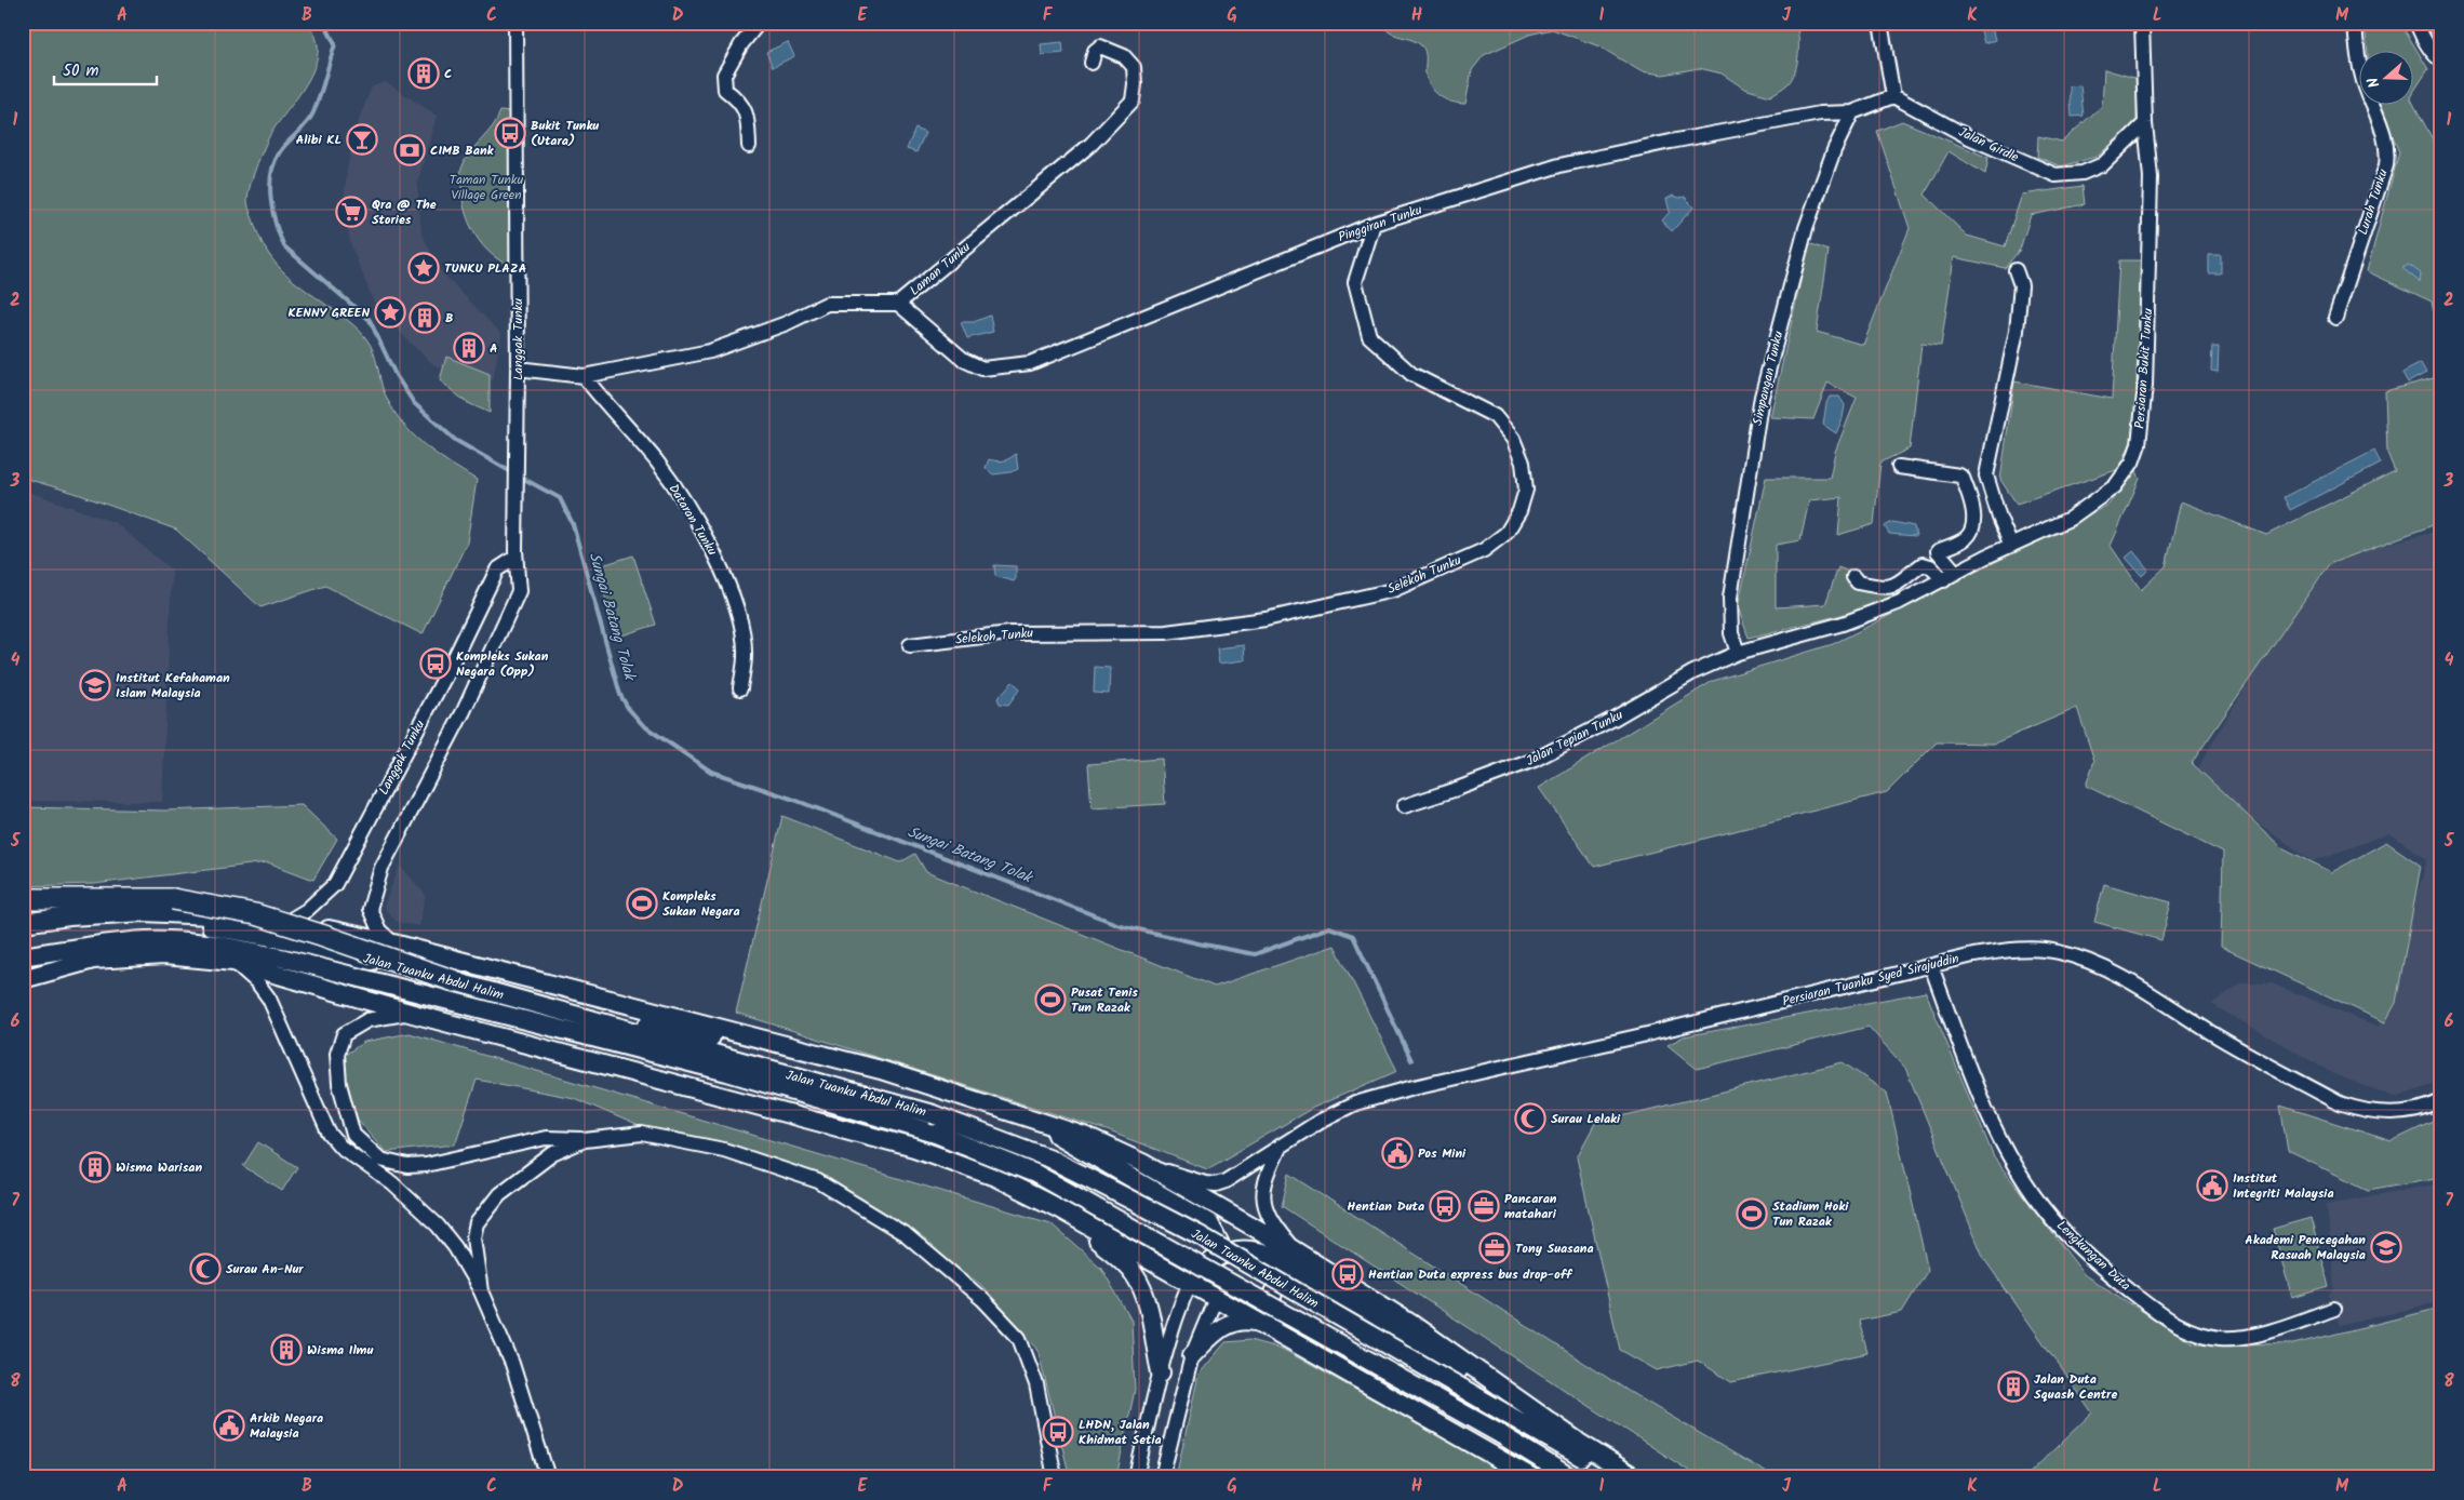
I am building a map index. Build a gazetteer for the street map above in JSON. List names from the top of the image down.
{
  "streets": {
    "main road": ["Jalan Tuanku Abdul Halim"],
    "street": [
      "Jalan Girdle",
      "Lurah Tunku",
      "Pinggiran Tunku",
      "Laman Tunku",
      "Langgak Tunku",
      "Persiaran Bukit Tunku",
      "Simpangan Tunku",
      "Dataran Tunku",
      "Selekoh Tunku",
      "Jalan Tepian Tunku",
      "Persiaran Tuanku Syed Sirajuddin",
      "Lengkungan Duta"
    ]
  },
  "crossings": [
    ["Jalan Girdle", "Pinggiran Tunku"],
    ["Jalan Girdle", "Persiaran Bukit Tunku"],
    ["Pinggiran Tunku", "Laman Tunku"],
    ["Pinggiran Tunku", "Simpangan Tunku"],
    ["Pinggiran Tunku", "Selekoh Tunku"],
    ["Laman Tunku", "Langgak Tunku"],
    ["Laman Tunku", "Dataran Tunku"],
    ["Langgak Tunku", "Jalan Tuanku Abdul Halim"],
    ["Persiaran Bukit Tunku", "Simpangan Tunku"],
    ["Persiaran Bukit Tunku", "Jalan Tepian Tunku"],
    ["Simpangan Tunku", "Jalan Tepian Tunku"],
    ["Jalan Tuanku Abdul Halim", "Persiaran Tuanku Syed Sirajuddin"],
    ["Persiaran Tuanku Syed Sirajuddin", "Lengkungan Duta"]
  ],
  "water": ["Sungai Batang Tolak"],
  "parks": ["Taman Tunku Village Green"],
  "places": {
    "building": [
      "C",
      "B",
      "A",
      "Wisma Warisan",
      "Wisma Ilmu",
      "Jalan Duta Squash Centre"
    ],
    "bus stop": [
      "Bukit Tunku (Utara)",
      "Kompleks Sukan Negara (Opp)",
      "Hentian Duta",
      "Hentian Duta express bus drop-off",
      "LHDN, Jalan Khidmat Setia"
    ],
    "bar": ["Alibi KL"],
    "bank": ["CIMB Bank"],
    "supermarket": ["Qra @ The Stories"],
    "place": ["TUNKU PLAZA", "KENNY GREEN"],
    "school or university": ["Institut Kefahaman Islam Malaysia", "Akademi Pencegahan Rasuah Malaysia"],
    "sports": ["Kompleks Sukan Negara", "Pusat Tenis Tun Razak", "Stadium Hoki Tun Razak"],
    "mosque": ["Surau Lelaki", "Surau An-Nur"],
    "public building": ["Pos Mini", "Institut Integriti Malaysia", "Arkib Negara Malaysia"],
    "office": ["Pancaran matahari", "Tony Suasana"]
  },
  "scale_bar": "50 m",
  "north": "left",
  "grid": {
    "columns": [
      "A",
      "B",
      "C",
      "D",
      "E",
      "F",
      "G",
      "H",
      "I",
      "J",
      "K",
      "L",
      "M"
    ],
    "rows": [
      "1",
      "2",
      "3",
      "4",
      "5",
      "6",
      "7",
      "8"
    ]
  }
}
